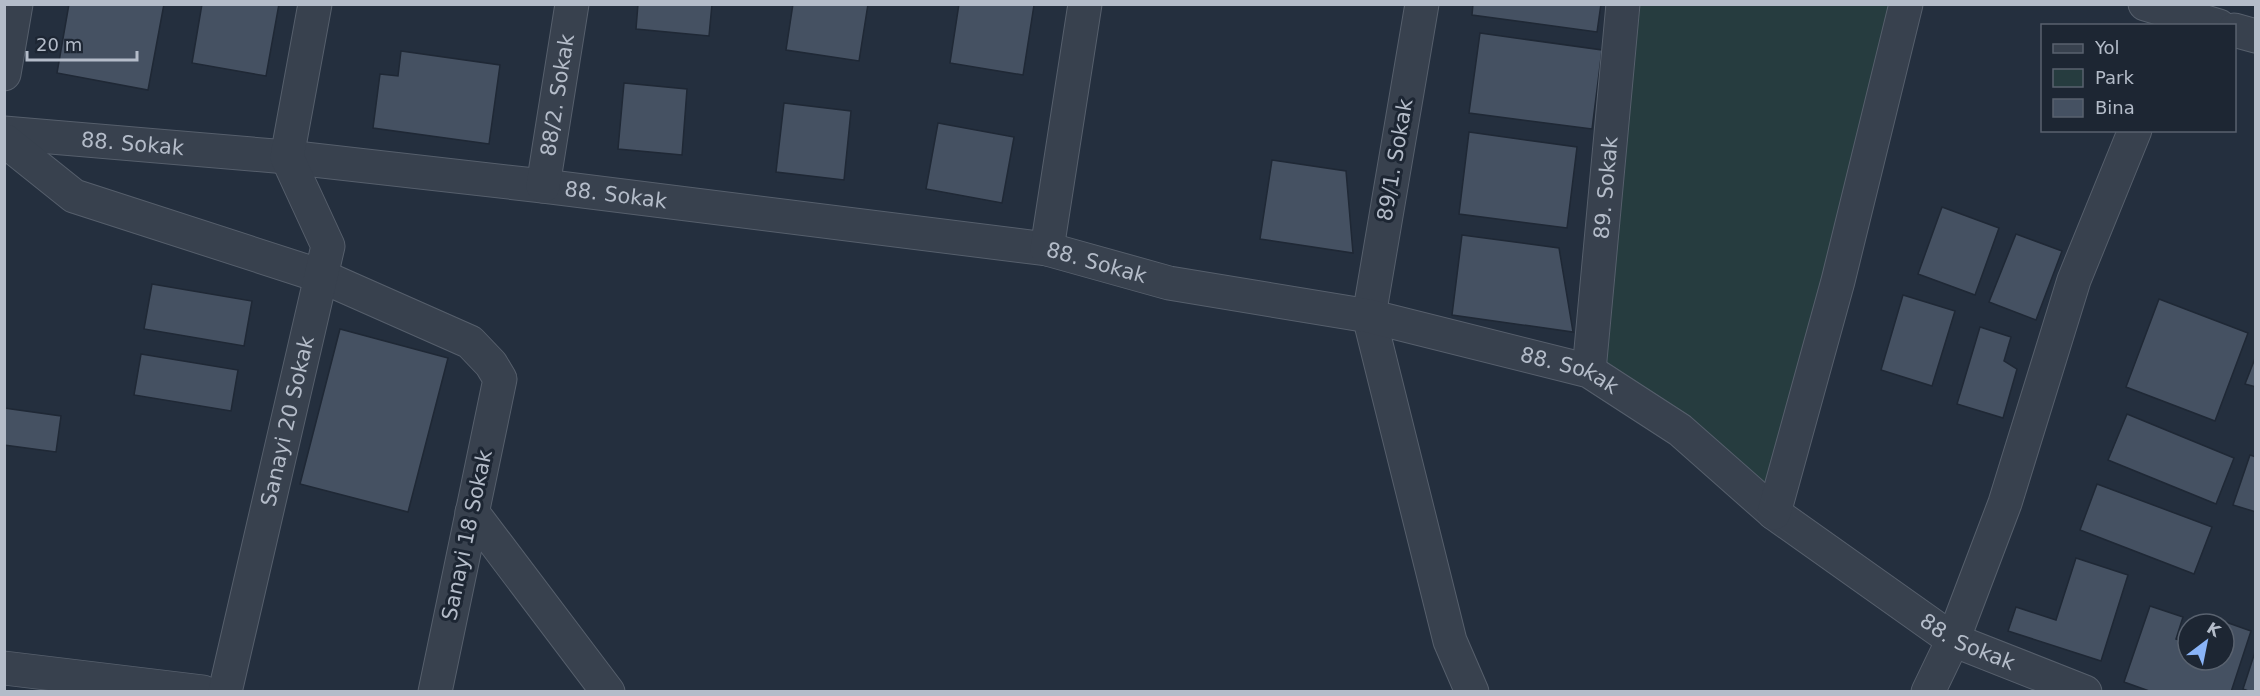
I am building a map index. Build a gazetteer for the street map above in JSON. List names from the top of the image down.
{
  "streets": {
    "street": [
      "88/2. Sokak",
      "88. Sokak",
      "89/1. Sokak",
      "89. Sokak",
      "Sanayi 20 Sokak",
      "Sanayi 18 Sokak"
    ]
  },
  "crossings": [
    ["88/2. Sokak", "88. Sokak"],
    ["88. Sokak", "89/1. Sokak"],
    ["88. Sokak", "89. Sokak"],
    ["88. Sokak", "Sanayi 20 Sokak"],
    ["Sanayi 20 Sokak", "Sanayi 18 Sokak"]
  ],
  "legend": ["Yol", "Park", "Bina"],
  "scale_bar": "20 m",
  "north": "top right"
}
